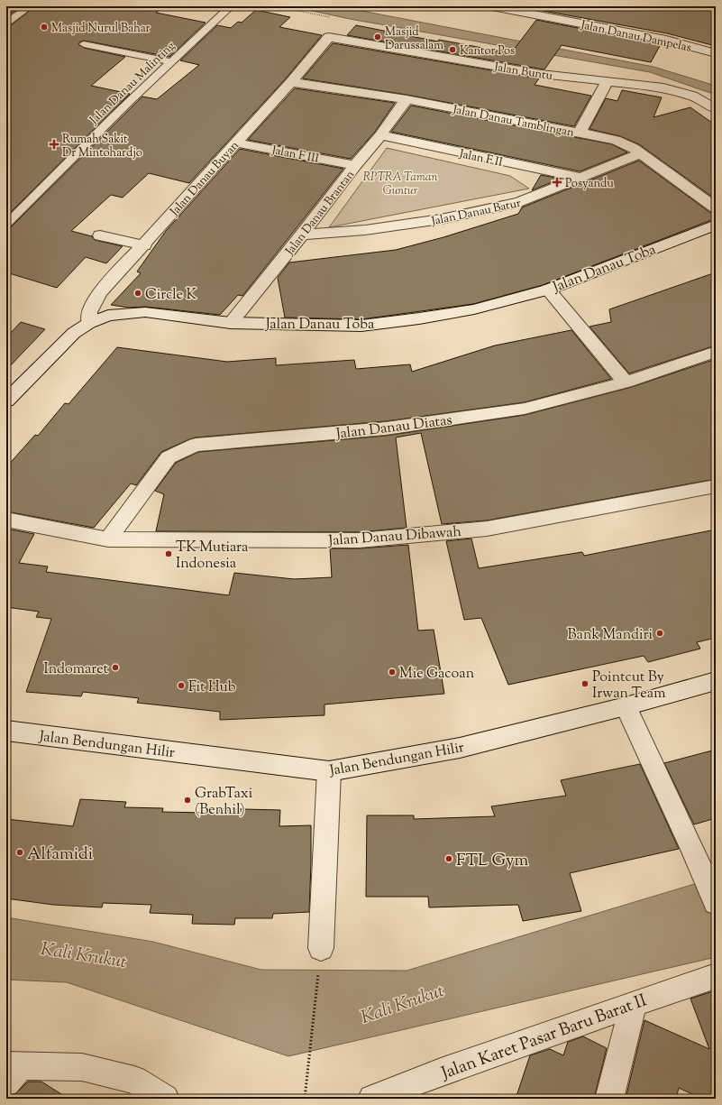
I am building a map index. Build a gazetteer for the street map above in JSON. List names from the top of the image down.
{
  "streets": {
    "street": [
      "Jalan Danau Dampelas",
      "Jalan Buntu",
      "Jalan Danau Tamblingan",
      "Jalan F III",
      "Jalan F II",
      "Jalan Danau Buyan",
      "Jalan Danau Batur",
      "Jalan Danau Brantan",
      "Jalan Danau Toba",
      "Jalan Danau Diatas",
      "Jalan Danau Dibawah",
      "Jalan Bendungan Hilir",
      "Jalan Karet Pasar Baru Barat II"
    ],
    "lane": ["Jalan Danau Malinting"]
  },
  "crossings": [
    ["Jalan Buntu", "Jalan Danau Buyan"],
    ["Jalan Danau Tamblingan", "Jalan Danau Buyan"],
    ["Jalan Danau Tamblingan", "Jalan Danau Batur"],
    ["Jalan Danau Tamblingan", "Jalan Danau Brantan"],
    ["Jalan F III", "Jalan Danau Buyan"],
    ["Jalan F III", "Jalan Danau Brantan"],
    ["Jalan F II", "Jalan Danau Batur"],
    ["Jalan F II", "Jalan Danau Brantan"],
    ["Jalan Danau Buyan", "Jalan Danau Toba"],
    ["Jalan Danau Batur", "Jalan Danau Brantan"],
    ["Jalan Danau Brantan", "Jalan Danau Toba"],
    ["Jalan Danau Diatas", "Jalan Danau Dibawah"]
  ],
  "water": ["Kali Krukut"],
  "parks": ["RPTRA Taman Guntur"],
  "places": {
    "other": [
      "Masjid Nurul Bahar",
      "Masjid Darussalam",
      "Kantor Pos",
      "Circle K",
      "TK Mutiara Indonesia",
      "Bank Mandiri",
      "Indomaret",
      "Mie Gacoan",
      "Pointcut By Irwan Team",
      "Fit Hub",
      "GrabTaxi (Benhil)",
      "Alfamidi",
      "FTL Gym"
    ],
    "health": ["Rumah Sakit Dr Mintohardjo", "Posyandu"]
  }
}
